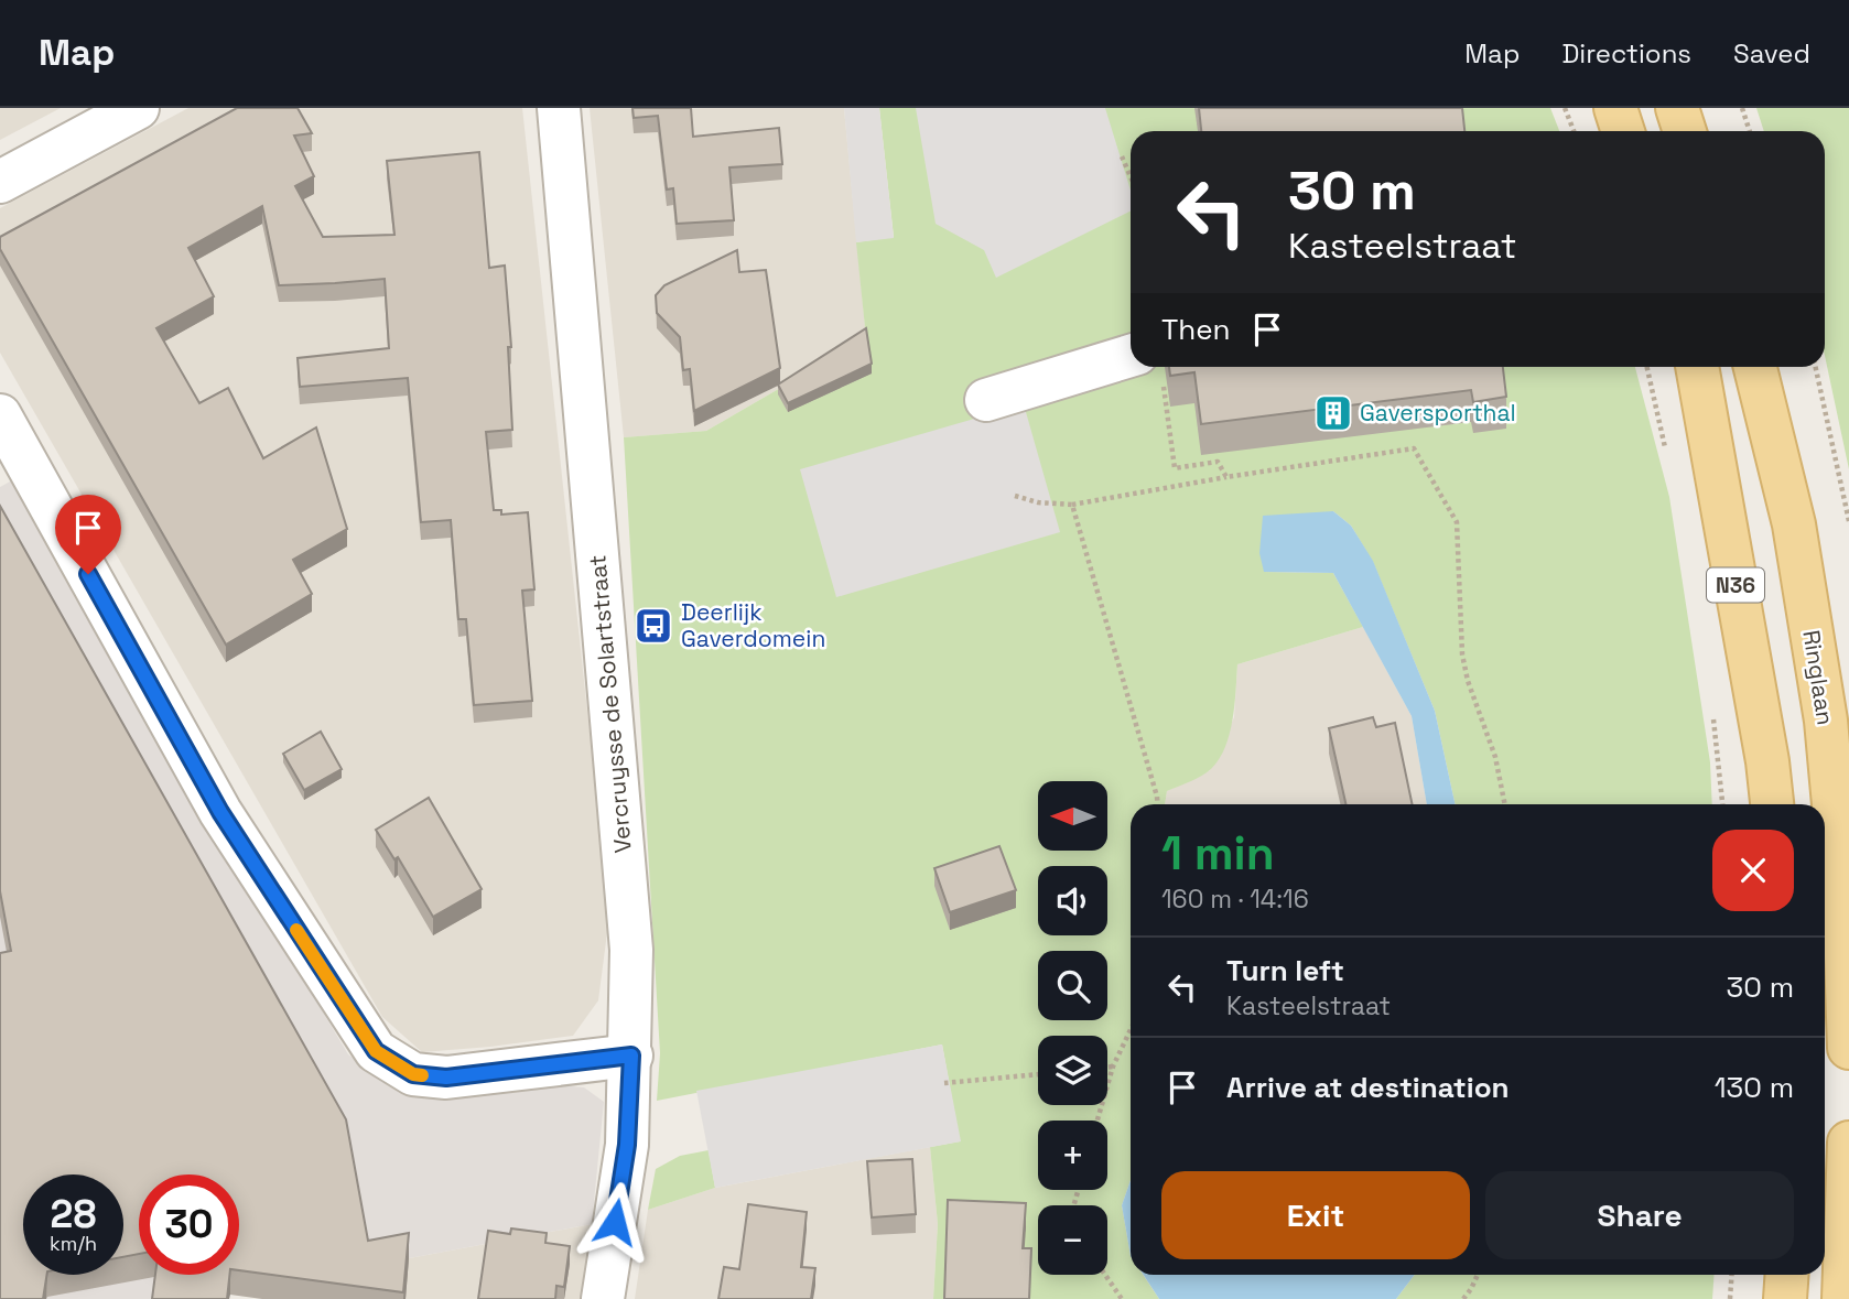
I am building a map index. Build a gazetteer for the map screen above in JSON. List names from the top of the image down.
{
  "streets": {
    "main road": ["N36", "Ringlaan"],
    "street": ["Vercruysse de Solartstraat"]
  },
  "places": {
    "building": ["Gaversporthal"],
    "bus stop": ["Deerlijk Gaverdomein"]
  },
  "north": "left",
  "page": {
    "header": "Map",
    "nav": ["Map", "Directions", "Saved"],
    "turn": ["30 m", "Kasteelstraat"],
    "then": "Then",
    "map_buttons": ["+", "−"],
    "heading": ["1 min", "160 m · 14:16"],
    "list": [
      {
        "name": "Turn left",
        "note": "Kasteelstraat",
        "value": "30 m"
      },
      {
        "name": "Arrive at destination",
        "value": "130 m"
      }
    ],
    "buttons": ["Exit", "Share"],
    "speed": "28 km/h",
    "limit": "30"
  }
}
